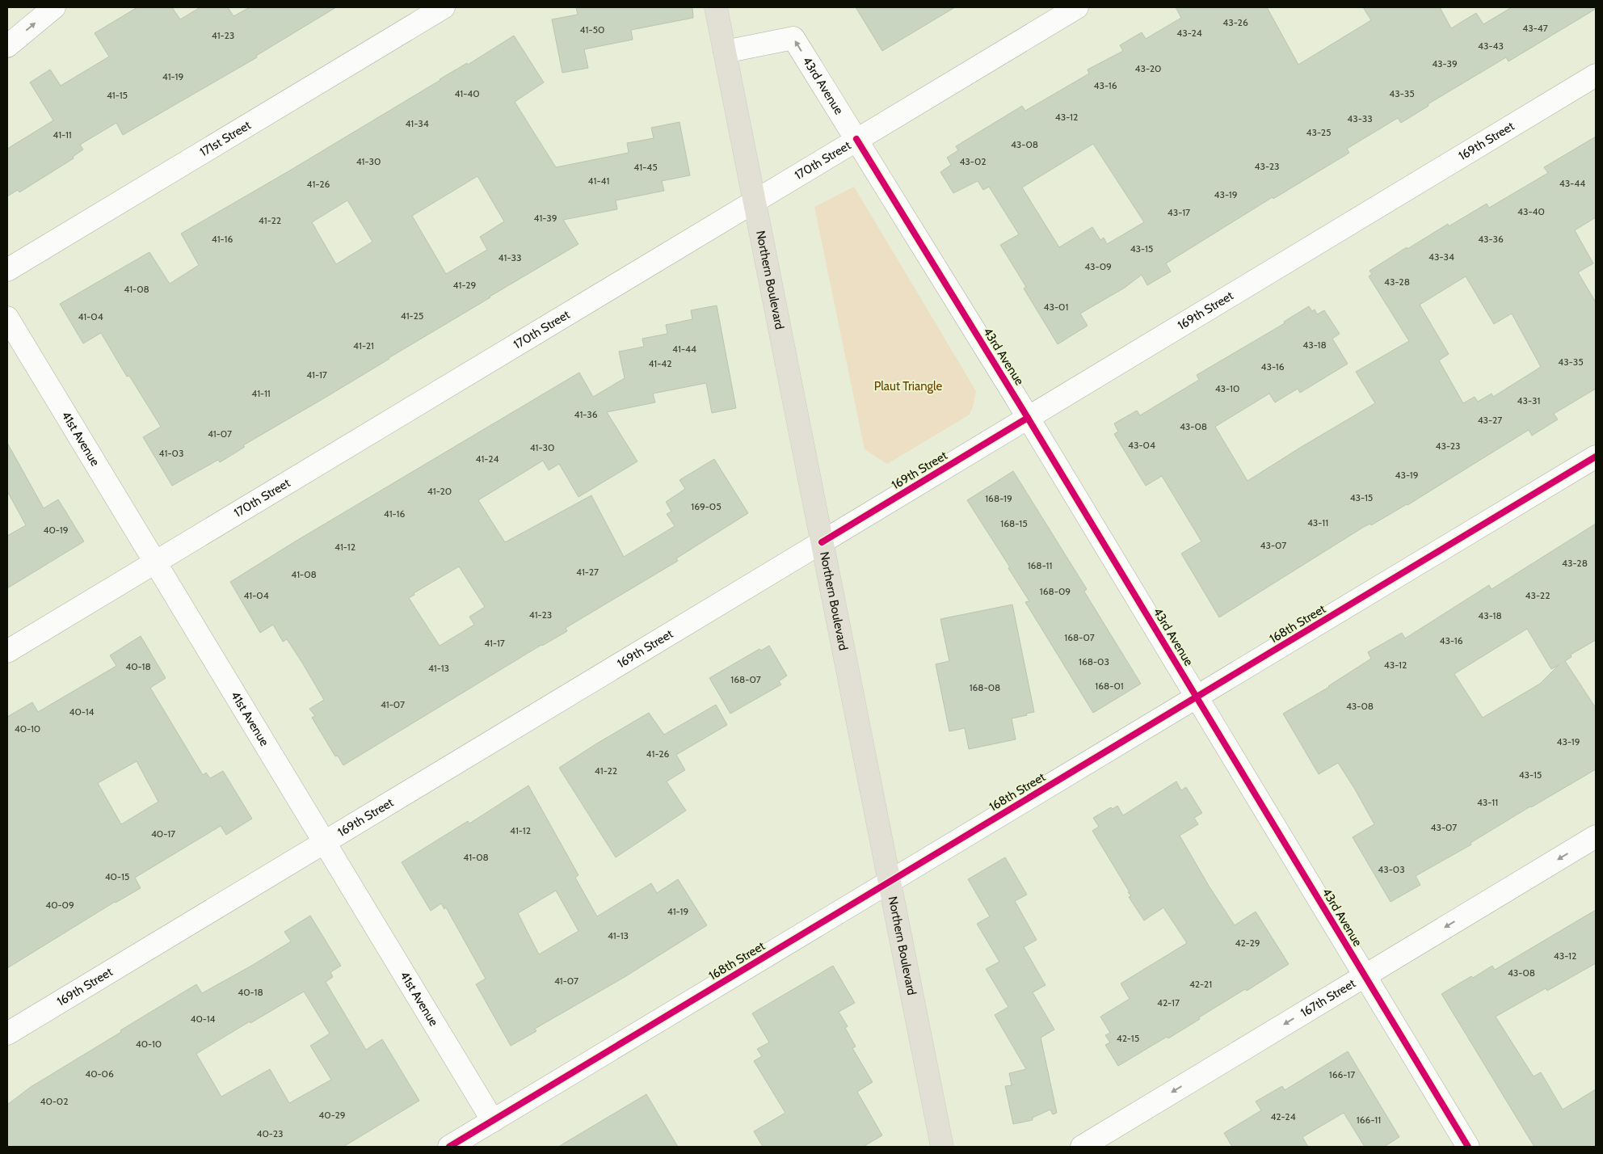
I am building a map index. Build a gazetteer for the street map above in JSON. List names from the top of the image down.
{
  "streets": {
    "main road": ["Northern Boulevard"],
    "street": [
      "43rd Avenue",
      "171st Street",
      "169th Street",
      "170th Street",
      "41st Avenue",
      "168th Street",
      "167th Street"
    ]
  },
  "crossings": [
    ["43rd Avenue", "169th Street"],
    ["43rd Avenue", "170th Street"],
    ["43rd Avenue", "Northern Boulevard"],
    ["43rd Avenue", "168th Street"],
    ["43rd Avenue", "167th Street"],
    ["169th Street", "Northern Boulevard"],
    ["169th Street", "41st Avenue"],
    ["170th Street", "Northern Boulevard"],
    ["170th Street", "41st Avenue"],
    ["Northern Boulevard", "168th Street"],
    ["41st Avenue", "168th Street"]
  ],
  "one_way": ["167th Street"],
  "parks": ["Plaut Triangle"],
  "house_numbers": [
    "43-26",
    "43-47",
    "41-50",
    "43-24",
    "41-23",
    "43-43",
    "43-39",
    "43-20",
    "41-19",
    "43-16",
    "41-40",
    "43-35",
    "41-15",
    "43-12",
    "43-33",
    "41-34",
    "43-25",
    "41-11",
    "43-08",
    "41-30",
    "43-02",
    "43-23",
    "41-45",
    "41-41",
    "43-44",
    "41-26",
    "43-19",
    "43-40",
    "43-17",
    "41-39",
    "41-22",
    "41-16",
    "43-36",
    "43-15",
    "43-34",
    "41-33",
    "43-09",
    "43-28",
    "41-29",
    "41-08",
    "43-01",
    "41-25",
    "41-04",
    "43-18",
    "41-21",
    "41-44",
    "43-35",
    "41-42",
    "43-16",
    "41-17",
    "43-10",
    "41-11",
    "43-31",
    "41-36",
    "43-27",
    "43-08",
    "41-07",
    "43-04",
    "43-23",
    "41-30",
    "41-03",
    "41-24",
    "43-19",
    "41-20",
    "43-15",
    "168-19",
    "169-05",
    "41-16",
    "43-11",
    "168-15",
    "40-19",
    "43-07",
    "41-12",
    "43-28",
    "168-11",
    "41-27",
    "41-08",
    "168-09",
    "41-04",
    "43-22",
    "41-23",
    "43-18",
    "168-07",
    "43-16",
    "41-17",
    "168-03",
    "43-12",
    "40-18",
    "41-13",
    "168-07",
    "168-01",
    "168-08",
    "41-07",
    "43-08",
    "40-14",
    "40-10",
    "43-19",
    "41-26",
    "41-22",
    "43-15",
    "43-11",
    "43-07",
    "41-12",
    "40-17",
    "41-08",
    "43-03",
    "40-15",
    "40-09",
    "41-19",
    "41-13",
    "42-29",
    "43-12",
    "43-08",
    "41-07",
    "42-21",
    "40-18",
    "42-17",
    "40-14",
    "42-15",
    "40-10",
    "40-06",
    "166-17",
    "40-02",
    "40-29",
    "42-24",
    "166-11",
    "40-23"
  ]
}
